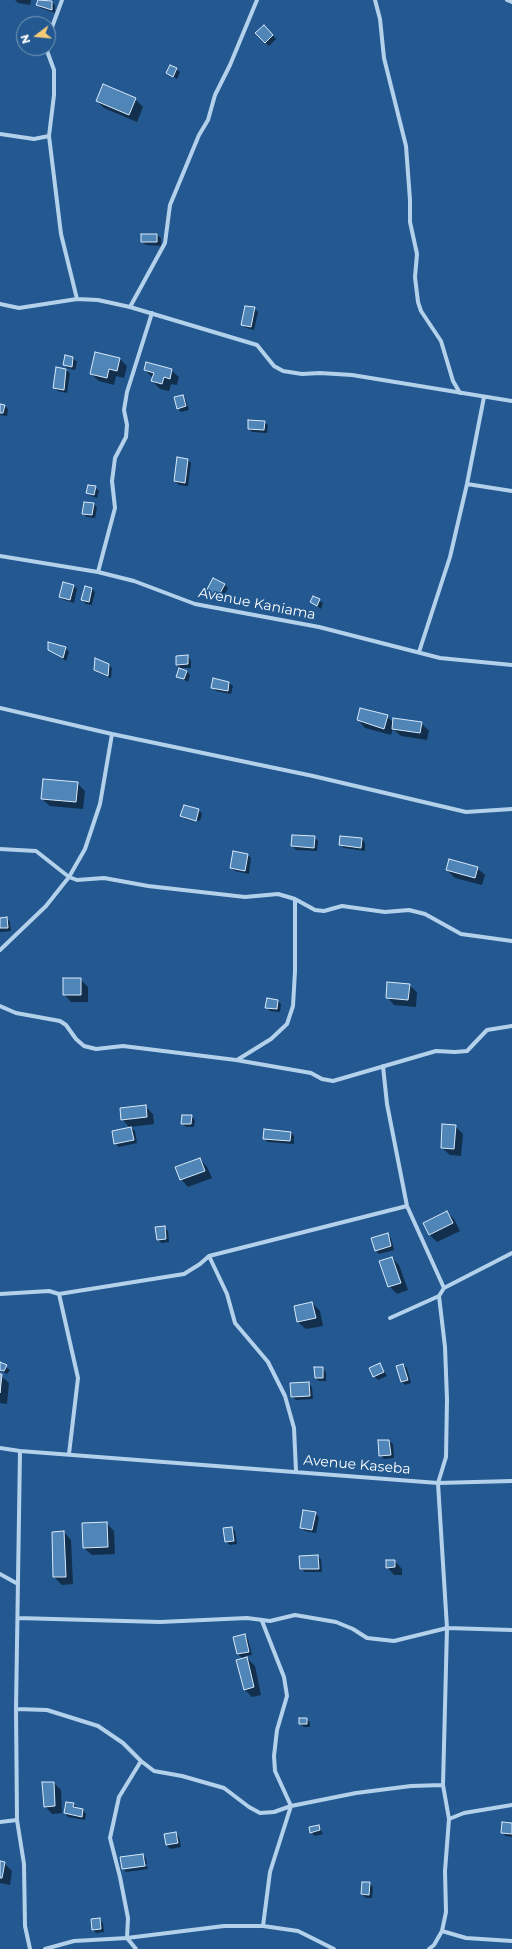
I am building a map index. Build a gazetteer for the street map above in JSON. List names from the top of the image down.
{
  "streets": {
    "street": ["Avenue Kaniama", "Avenue Kaseba"]
  },
  "north": "left"
}
